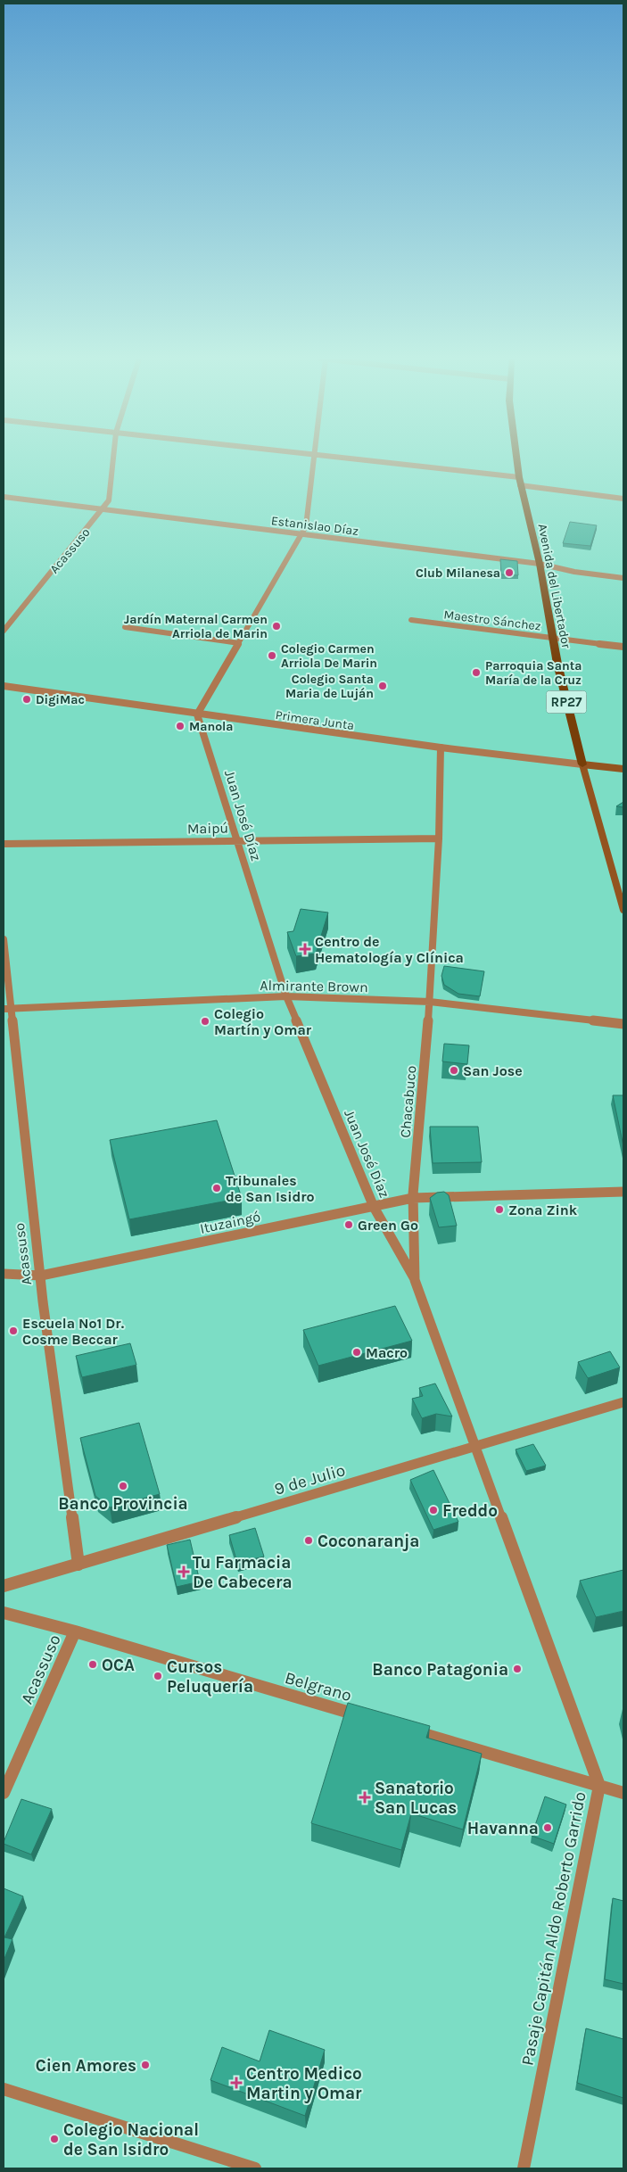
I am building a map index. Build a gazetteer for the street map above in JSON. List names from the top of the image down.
{
  "streets": {
    "main road": ["Avenida del Libertador", "RP27", "Primera Junta"],
    "street": [
      "Estanislao Díaz",
      "Acassuso",
      "Maestro Sánchez",
      "Juan José Díaz",
      "Maipú",
      "Almirante Brown",
      "Chacabuco",
      "Ituzaingó",
      "9 de Julio",
      "Belgrano",
      "Pasaje Capitán Aldo Roberto Garrido"
    ]
  },
  "crossings": [
    ["Estanislao Díaz", "Acassuso"],
    ["Estanislao Díaz", "Avenida del Libertador"],
    ["Acassuso", "Almirante Brown"],
    ["Acassuso", "Ituzaingó"],
    ["Acassuso", "9 de Julio"],
    ["Acassuso", "Belgrano"],
    ["Avenida del Libertador", "Maestro Sánchez"],
    ["Avenida del Libertador", "RP27"],
    ["Avenida del Libertador", "Primera Junta"],
    ["RP27", "Primera Junta"],
    ["Primera Junta", "Juan José Díaz"],
    ["Primera Junta", "Chacabuco"],
    ["Juan José Díaz", "Maipú"],
    ["Juan José Díaz", "Almirante Brown"],
    ["Juan José Díaz", "Chacabuco"],
    ["Juan José Díaz", "Ituzaingó"],
    ["Maipú", "Chacabuco"],
    ["Almirante Brown", "Chacabuco"],
    ["Chacabuco", "Ituzaingó"],
    ["Chacabuco", "9 de Julio"],
    ["Chacabuco", "Pasaje Capitán Aldo Roberto Garrido"],
    ["9 de Julio", "Pasaje Capitán Aldo Roberto Garrido"]
  ],
  "places": {
    "other": [
      "Club Milanesa",
      "Jardín Maternal Carmen Arriola de Marin",
      "Colegio Carmen Arriola De Marin",
      "Parroquia Santa María de la Cruz",
      "Colegio Santa Maria de Luján",
      "DigiMac",
      "Manola",
      "Colegio Martín y Omar",
      "San Jose",
      "Tribunales de San Isidro",
      "Zona Zink",
      "Green Go",
      "Escuela Nº1 Dr. Cosme Beccar",
      "Macro",
      "Banco Provincia",
      "Freddo",
      "Coconaranja",
      "OCA",
      "Banco Patagonia",
      "Cursos Peluquería",
      "Havanna",
      "Cien Amores",
      "Colegio Nacional de San Isidro"
    ],
    "health": [
      "Centro de Hematología y Clínica",
      "Tu Farmacia De Cabecera",
      "Sanatorio San Lucas",
      "Centro Medico Martin y Omar"
    ]
  }
}
